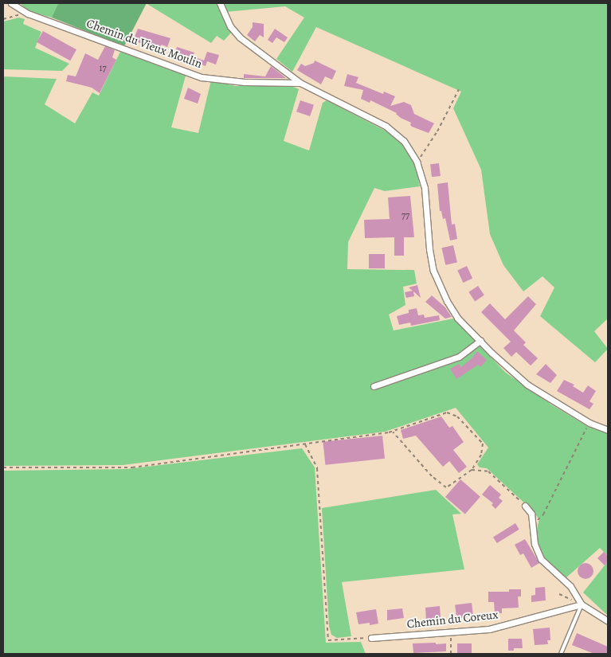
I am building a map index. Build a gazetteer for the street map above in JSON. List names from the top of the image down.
{
  "streets": {
    "street": ["Chemin du Vieux Moulin", "Chemin du Coreux"]
  },
  "house_numbers": ["17", "77"]
}
